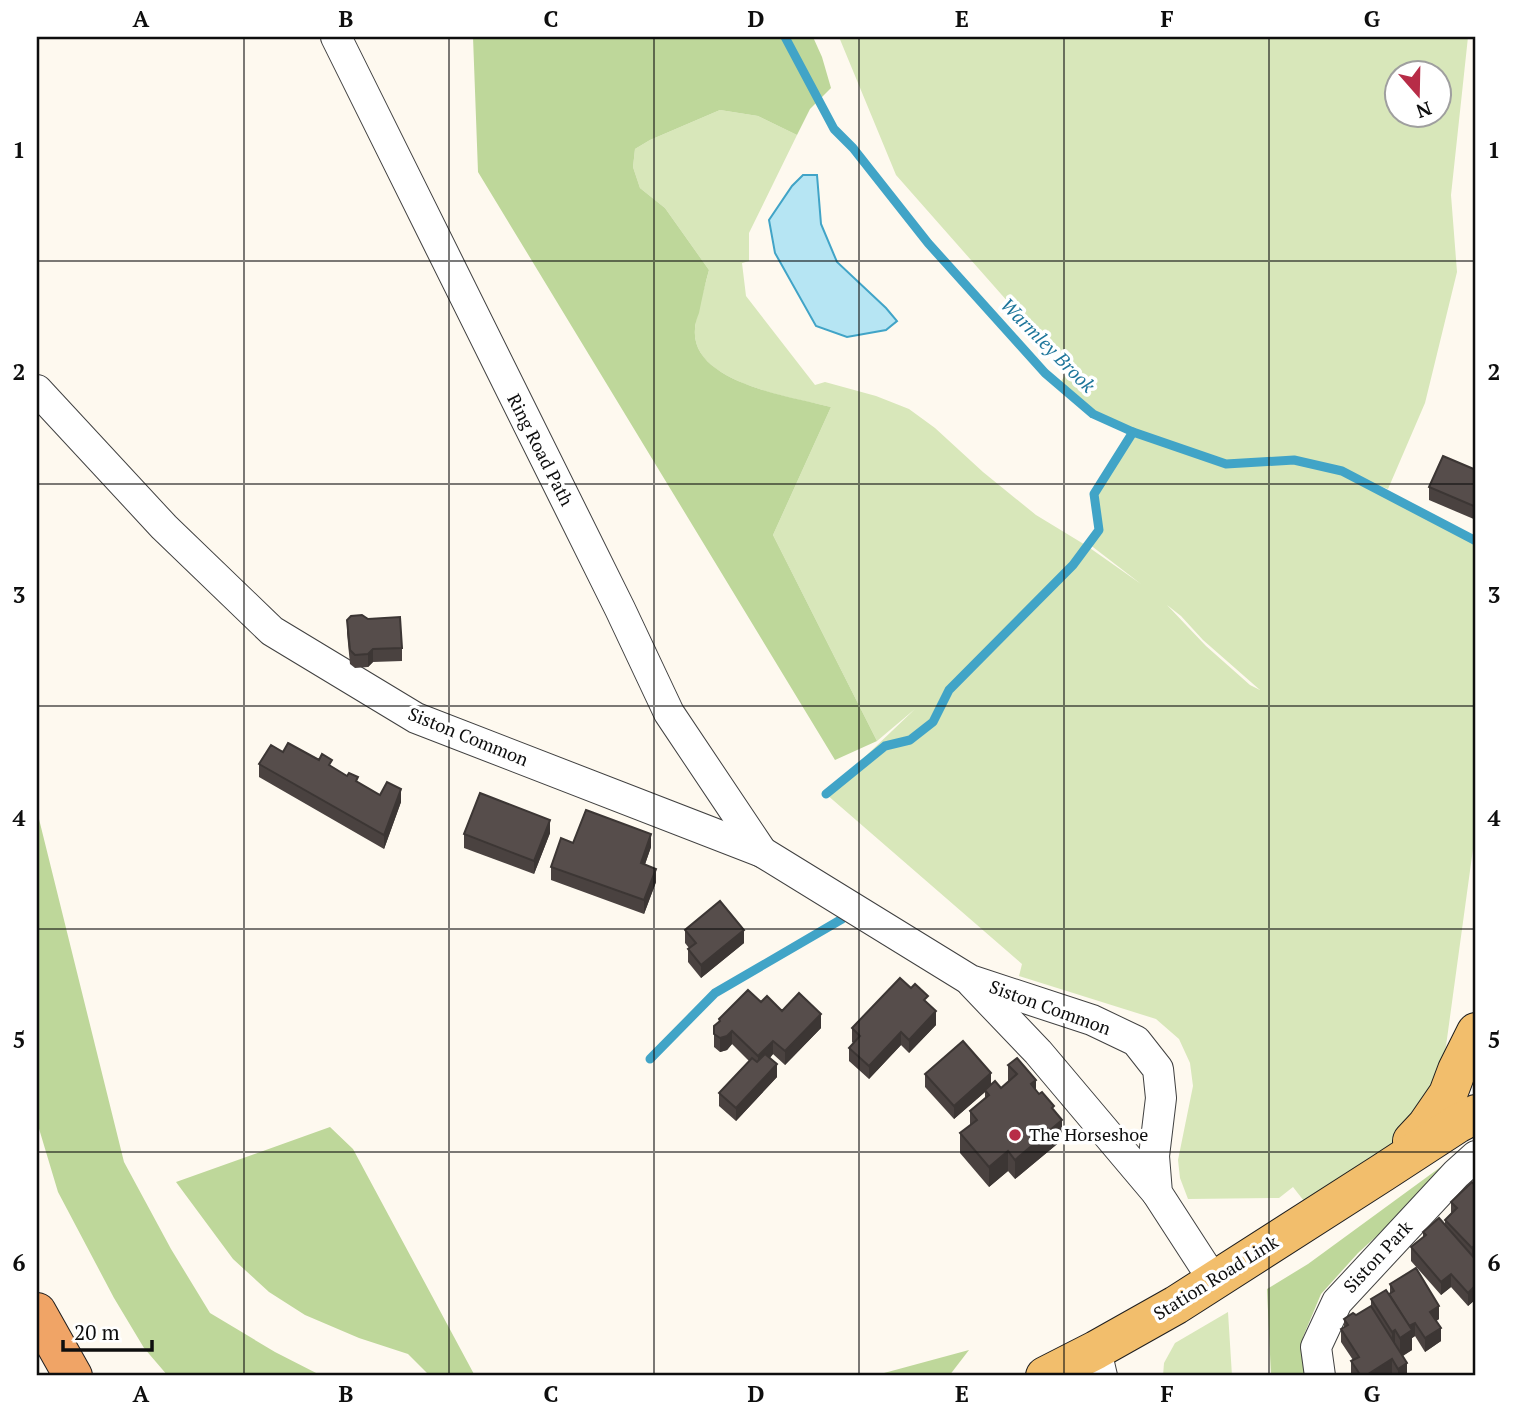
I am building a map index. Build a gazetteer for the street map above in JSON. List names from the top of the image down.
{
  "streets": {
    "main road": ["Station Road Link"],
    "street": ["Ring Road Path", "Siston Common", "Siston Park"]
  },
  "crossings": [
    ["Ring Road Path", "Siston Common"],
    ["Siston Common", "Station Road Link"]
  ],
  "water": ["Warmley Brook"],
  "places": ["The Horseshoe"],
  "scale_bar": "20 m",
  "north": "bottom",
  "grid": {
    "columns": [
      "A",
      "B",
      "C",
      "D",
      "E",
      "F",
      "G"
    ],
    "rows": [
      "1",
      "2",
      "3",
      "4",
      "5",
      "6"
    ]
  }
}
